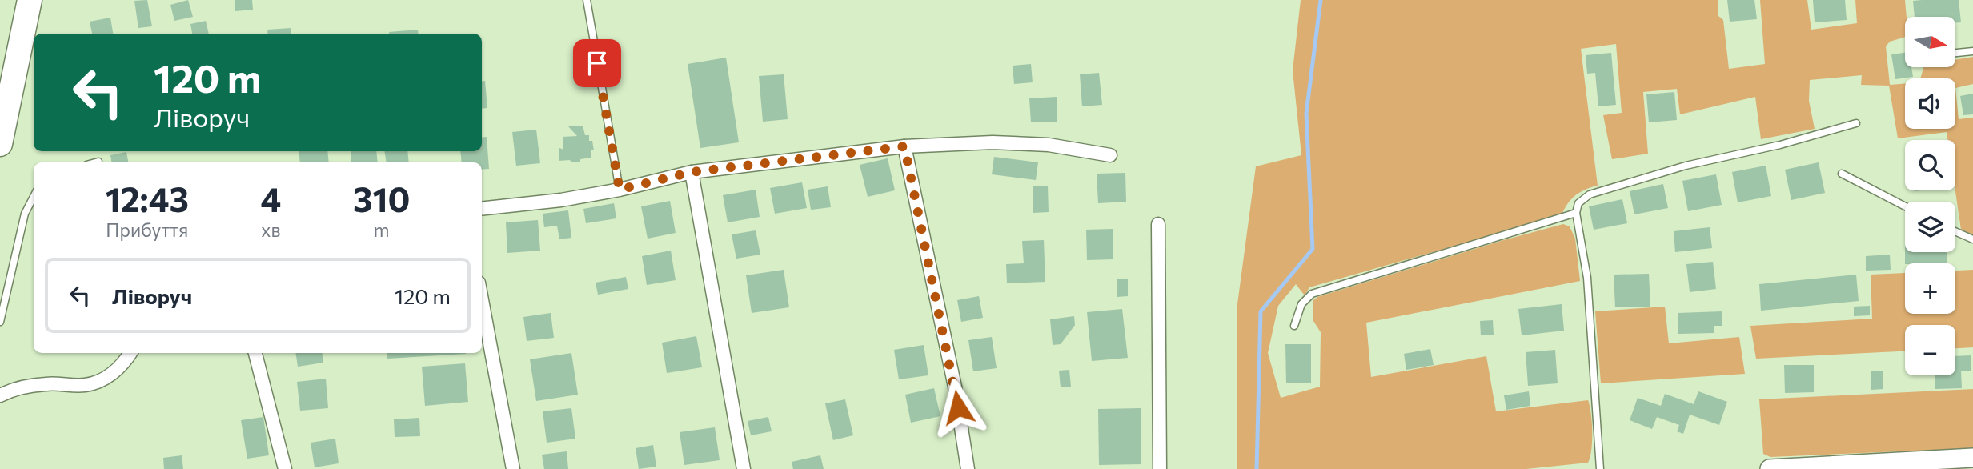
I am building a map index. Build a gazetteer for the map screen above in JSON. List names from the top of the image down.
{
  "north": "right",
  "page": {
    "map_buttons": ["+", "−"],
    "turn": ["120 m", "Ліворуч"],
    "eta": [
      "12:43",
      "Прибуття",
      "4",
      "хв",
      "310",
      "m"
    ],
    "list": [
      {
        "name": "Ліворуч",
        "value": "120 m"
      }
    ]
  }
}
